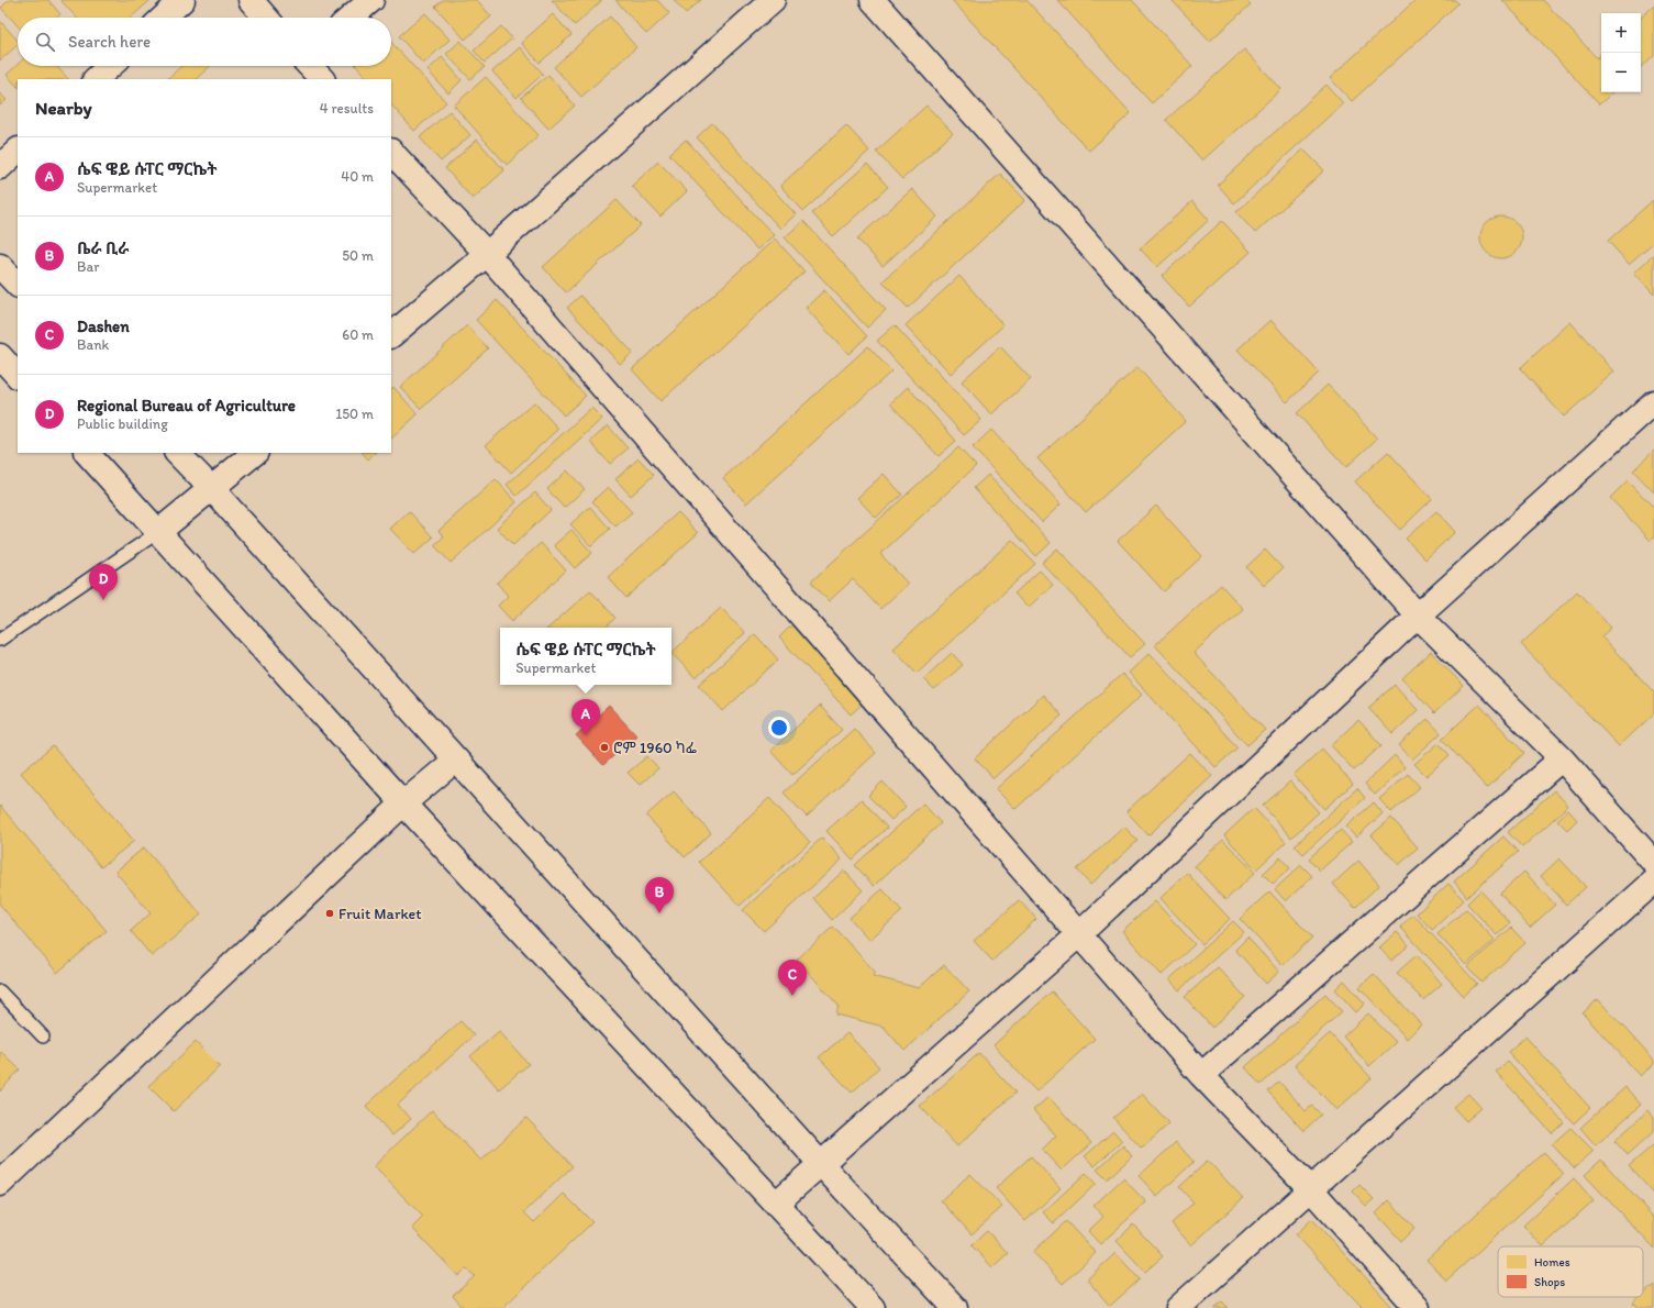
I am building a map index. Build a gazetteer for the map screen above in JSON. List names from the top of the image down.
{
  "places": ["ሮም 1960 ካፌ", "Fruit Market"],
  "legend": ["Homes", "Shops"],
  "page": {
    "map_buttons": ["+", "−"],
    "search": "Search here",
    "heading": ["Nearby", "4 results"],
    "list": [
      {
        "mark": "A",
        "name": "ሴፍ ዌይ ሱፐር ማርኬት",
        "note": "Supermarket",
        "value": "40 m"
      },
      {
        "mark": "B",
        "name": "ቤራ ቢራ",
        "note": "Bar",
        "value": "50 m"
      },
      {
        "mark": "C",
        "name": "Dashen",
        "note": "Bank",
        "value": "60 m"
      },
      {
        "mark": "D",
        "name": "Regional Bureau of Agriculture",
        "note": "Public building",
        "value": "150 m"
      }
    ],
    "pins": [
      "D",
      "A",
      "B",
      "C"
    ],
    "popup": ["ሴፍ ዌይ ሱፐር ማርኬት", "Supermarket"]
  }
}
